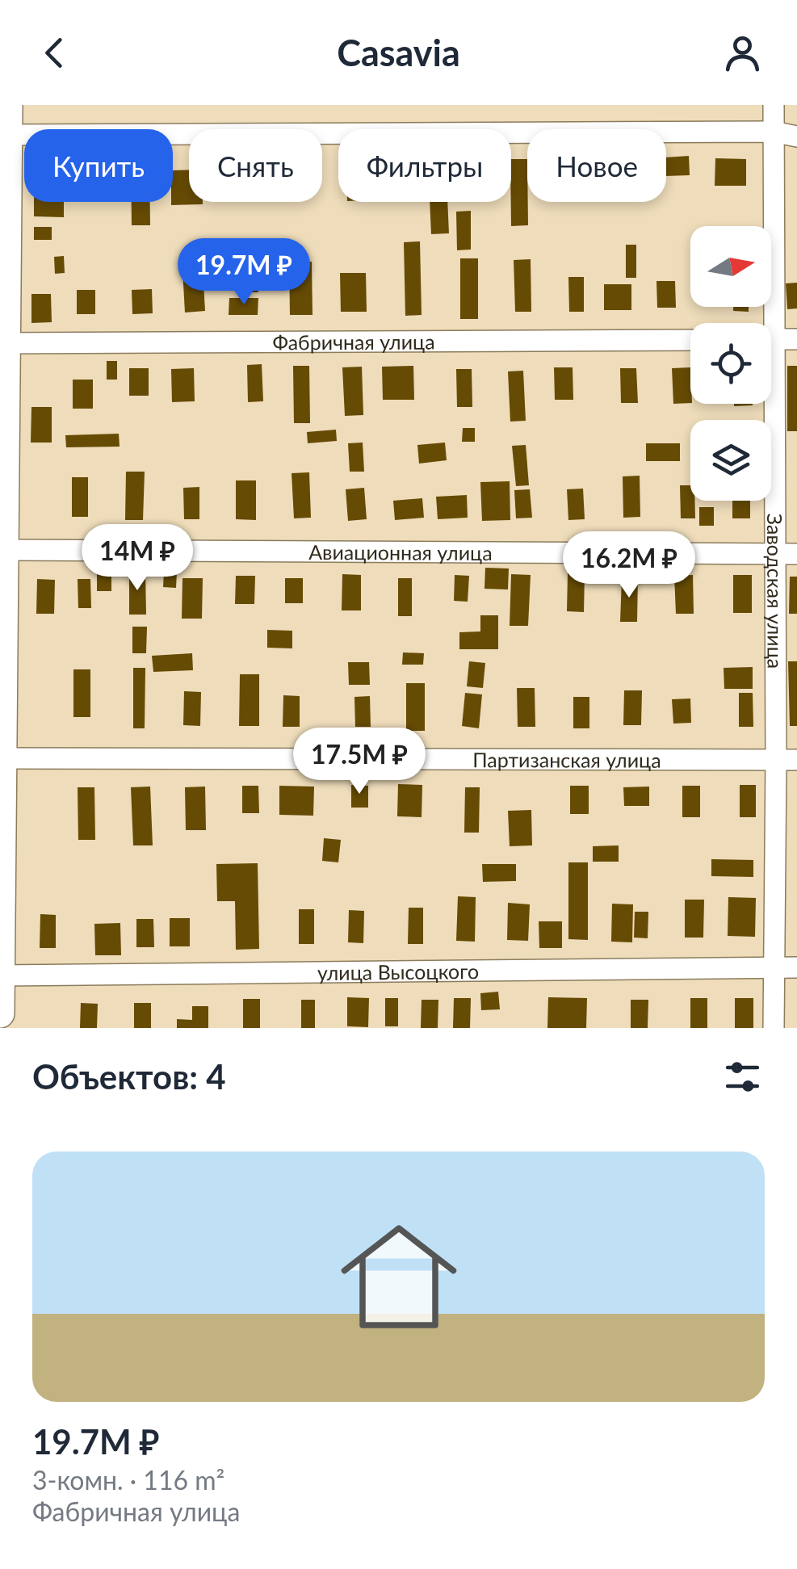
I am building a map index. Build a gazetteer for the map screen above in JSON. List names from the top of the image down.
{
  "streets": {
    "street": [
      "Фабричная улица",
      "Авиационная улица",
      "Заводская улица",
      "Партизанская улица",
      "улица Высоцкого"
    ]
  },
  "crossings": [
    ["Авиационная улица", "Заводская улица"],
    ["Заводская улица", "Партизанская улица"],
    ["Заводская улица", "улица Высоцкого"]
  ],
  "north": "right",
  "page": {
    "header": "Casavia",
    "chip": [
      "Купить",
      "Снять",
      "Фильтры",
      "Новое"
    ],
    "price": [
      "19.7M ₽",
      "14M ₽",
      "16.2M ₽",
      "17.5M ₽"
    ],
    "heading": "Объектов: 4",
    "list": [
      {
        "name": "19.7M ₽",
        "note": "3-комн. · 116 m² · Фабричная улица"
      }
    ]
  }
}
